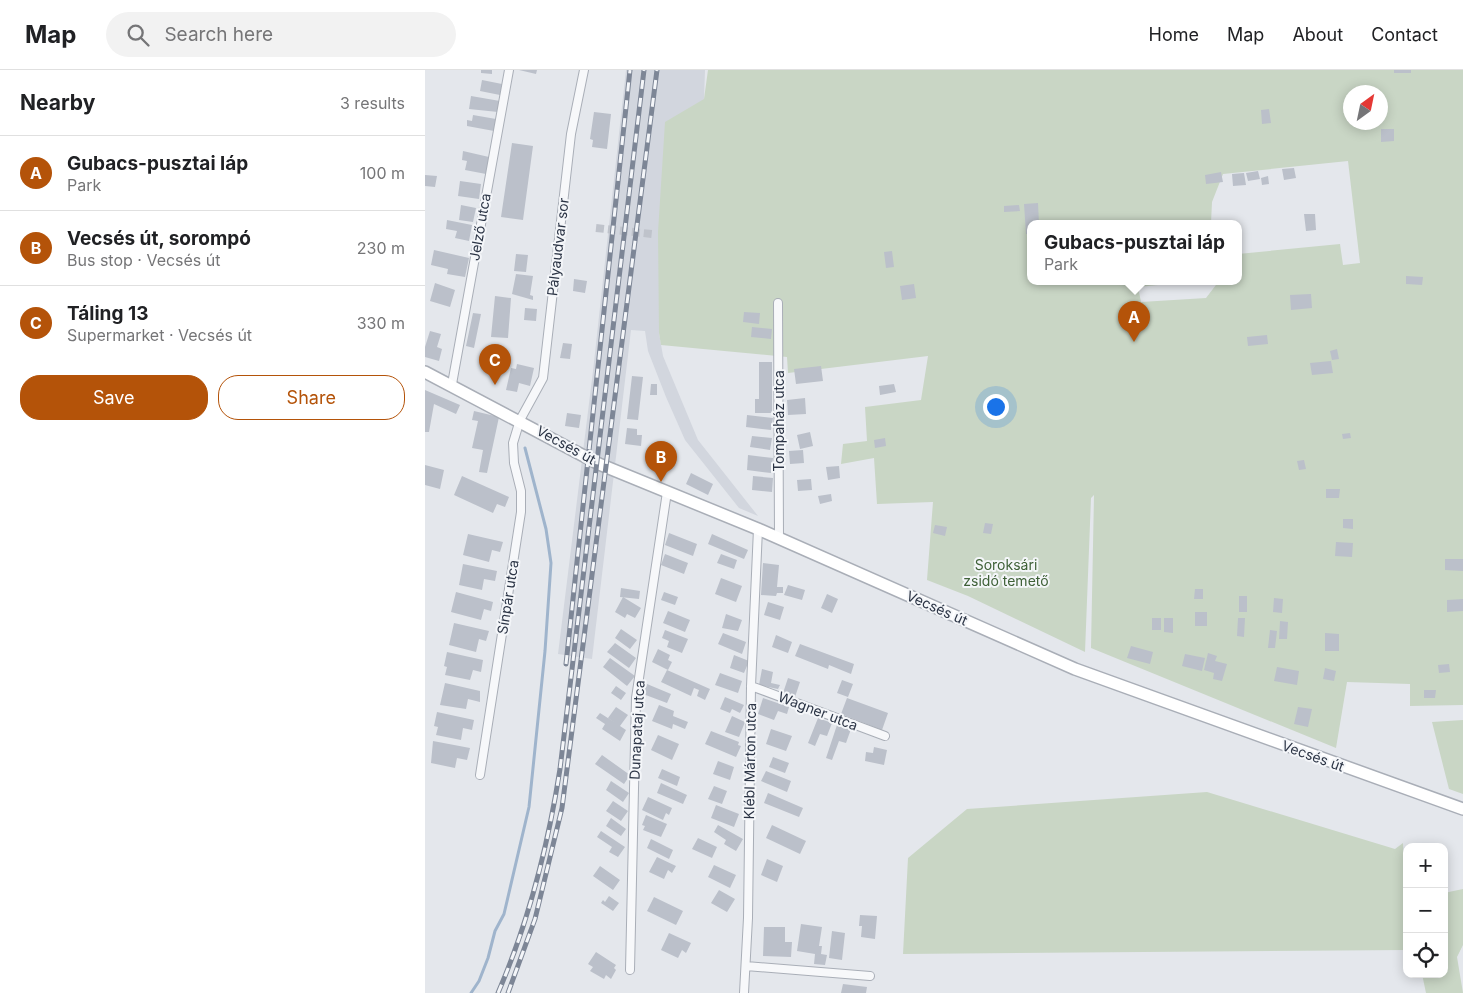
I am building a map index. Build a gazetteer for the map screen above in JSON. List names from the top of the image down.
{
  "streets": {
    "street": [
      "Jelző utca",
      "Pályaudvar sor",
      "Tompaház utca",
      "Vecsés út",
      "Sínpár utca",
      "Wagner utca",
      "Dunapataj utca",
      "Klébl Márton utca"
    ]
  },
  "crossings": [
    ["Jelző utca", "Vecsés út"],
    ["Pályaudvar sor", "Vecsés út"],
    ["Pályaudvar sor", "Sínpár utca"],
    ["Tompaház utca", "Vecsés út"],
    ["Vecsés út", "Sínpár utca"],
    ["Vecsés út", "Dunapataj utca"],
    ["Vecsés út", "Klébl Márton utca"],
    ["Wagner utca", "Klébl Márton utca"]
  ],
  "parks": ["Soroksári zsidó temető"],
  "north": "top right",
  "page": {
    "header": "Map",
    "search": "Search here",
    "nav": [
      "Home",
      "Map",
      "About",
      "Contact"
    ],
    "heading": ["Nearby", "3 results"],
    "list": [
      {
        "mark": "A",
        "name": "Gubacs-pusztai láp",
        "note": "Park",
        "value": "100 m"
      },
      {
        "mark": "B",
        "name": "Vecsés út, sorompó",
        "note": "Bus stop · Vecsés út",
        "value": "230 m"
      },
      {
        "mark": "C",
        "name": "Táling 13",
        "note": "Supermarket · Vecsés út",
        "value": "330 m"
      }
    ],
    "popup": ["Gubacs-pusztai láp", "Park"],
    "pins": ["A", "C", "B"],
    "buttons": ["Save", "Share"],
    "map_buttons": ["+", "−"]
  }
}
